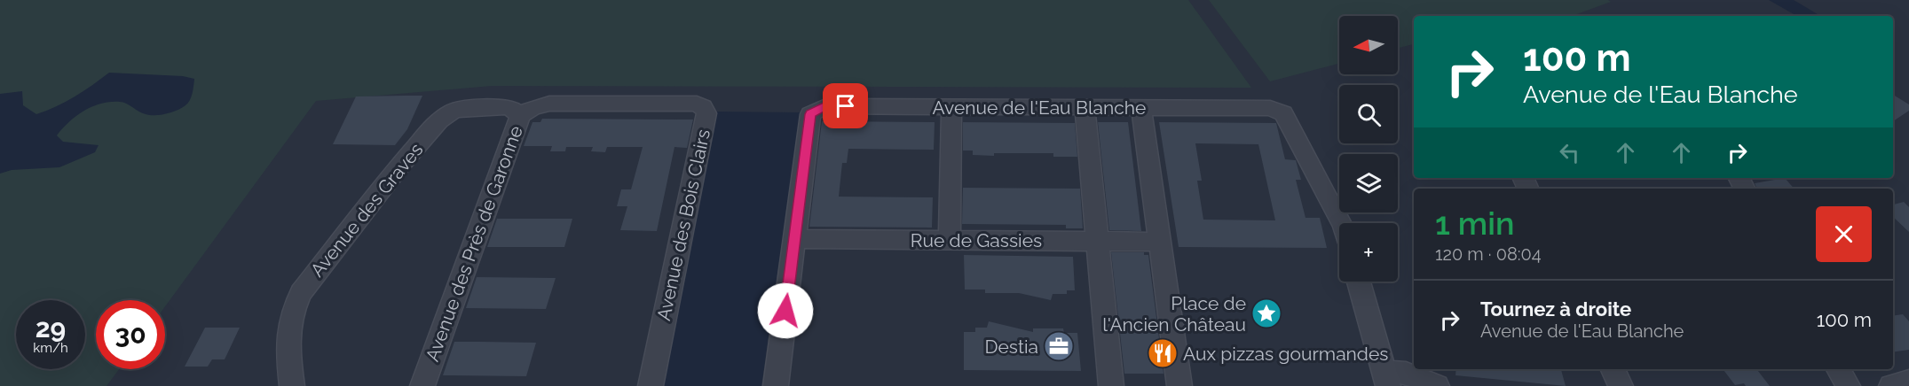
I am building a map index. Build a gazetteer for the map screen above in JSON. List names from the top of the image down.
{
  "streets": {
    "street": [
      "Avenue de l'Eau Blanche",
      "Avenue des Graves",
      "Avenue des Bois Clairs",
      "Rue de Gassies",
      "Avenue des Près de Garonne"
    ]
  },
  "crossings": [
    ["Avenue de l'Eau Blanche", "Rue de Gassies"],
    ["Avenue des Graves", "Avenue des Bois Clairs"],
    ["Avenue des Graves", "Avenue des Près de Garonne"],
    ["Avenue des Bois Clairs", "Avenue des Près de Garonne"]
  ],
  "places": {
    "place": ["Place de l'Ancien Château"],
    "office": ["Destia"],
    "restaurant": ["Aux pizzas gourmandes"]
  },
  "north": "left",
  "page": {
    "map_buttons": "+",
    "turn": ["100 m", "Avenue de l'Eau Blanche"],
    "heading": ["1 min", "120 m · 08:04"],
    "list": [
      {
        "name": "Tournez à droite",
        "note": "Avenue de l'Eau Blanche",
        "value": "100 m"
      }
    ],
    "speed": "29 km/h",
    "limit": "30"
  }
}
